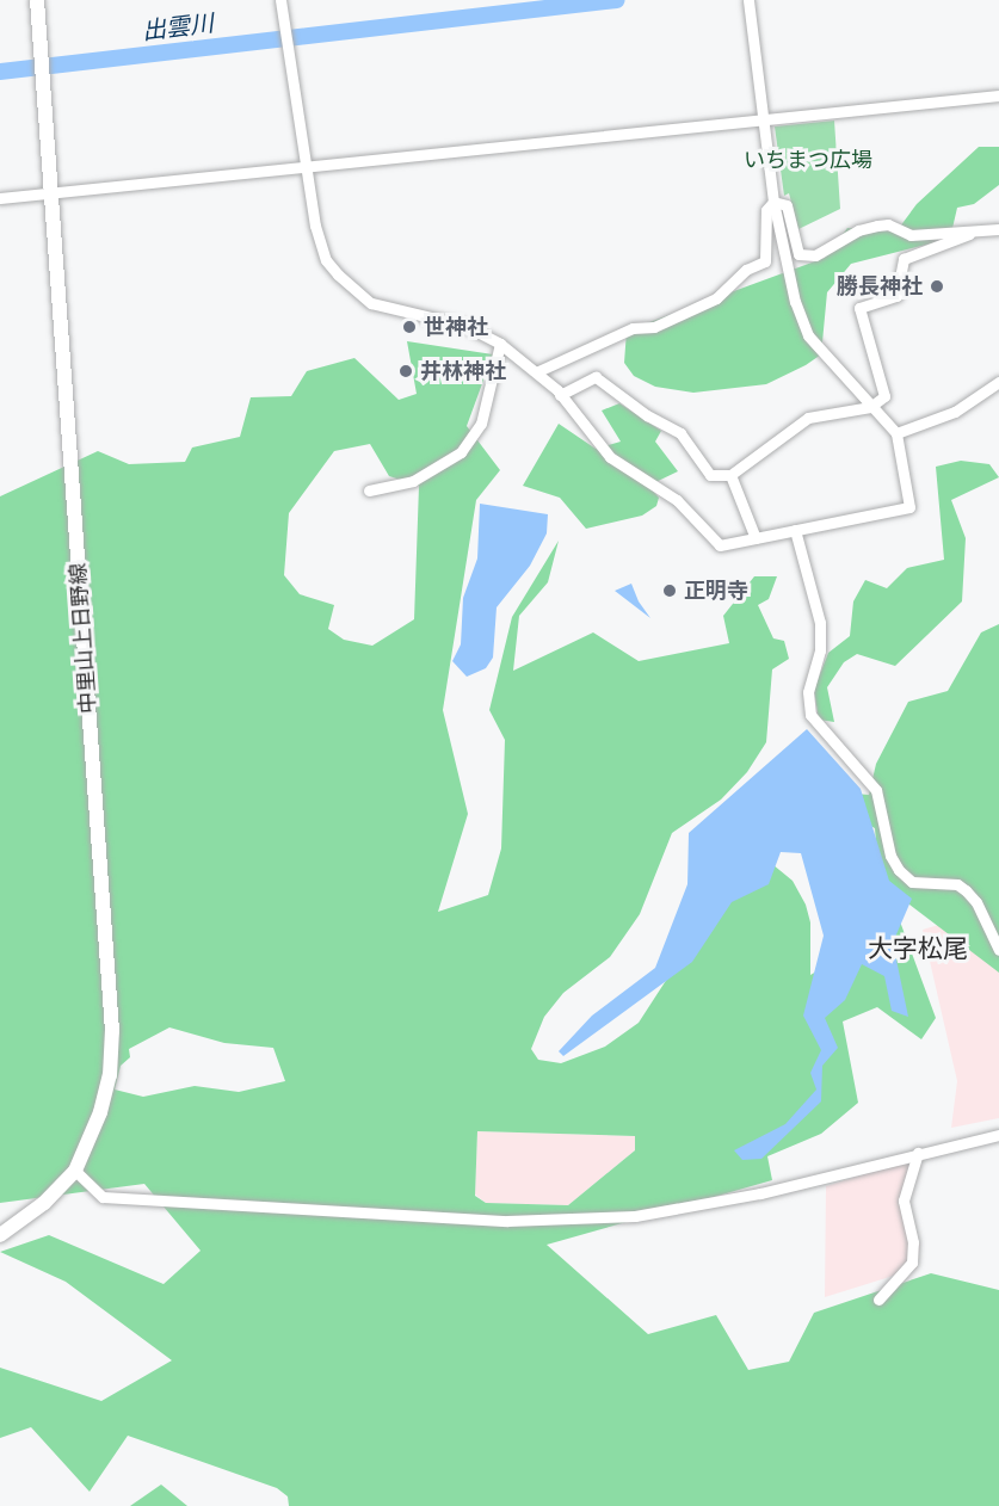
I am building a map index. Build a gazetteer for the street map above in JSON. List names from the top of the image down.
{
  "streets": {
    "main road": ["中里山上日野線"]
  },
  "districts": ["大字松尾"],
  "water": ["出雲川"],
  "parks": ["いちまつ広場"],
  "places": [
    "勝長神社",
    "世神社",
    "井林神社",
    "正明寺"
  ]
}
